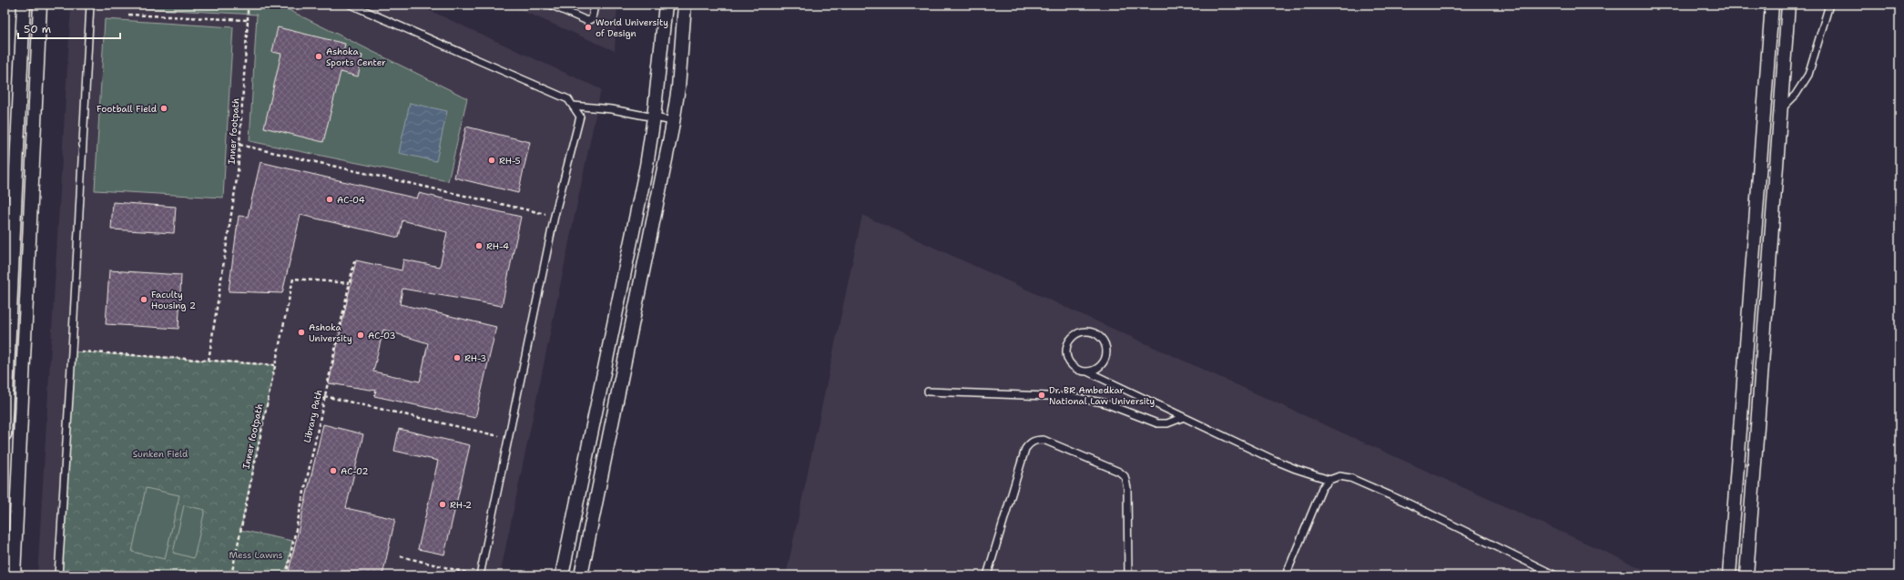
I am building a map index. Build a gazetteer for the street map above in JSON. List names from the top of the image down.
{
  "streets": {
    "path": ["Inner footpath", "Library Path"]
  },
  "crossings": [
    ["Inner footpath", "Library Path"]
  ],
  "parks": ["Sunken Field", "Mess Lawns"],
  "places": [
    "World University of Design",
    "Ashoka Sports Center",
    "Football Field",
    "RH-5",
    "AC-04",
    "RH-4",
    "Faculty Housing 2",
    "Ashoka University",
    "AC-03",
    "RH-3",
    "Dr. BR Ambedkar National Law University",
    "AC-02",
    "RH-2"
  ],
  "scale_bar": "50 m"
}
